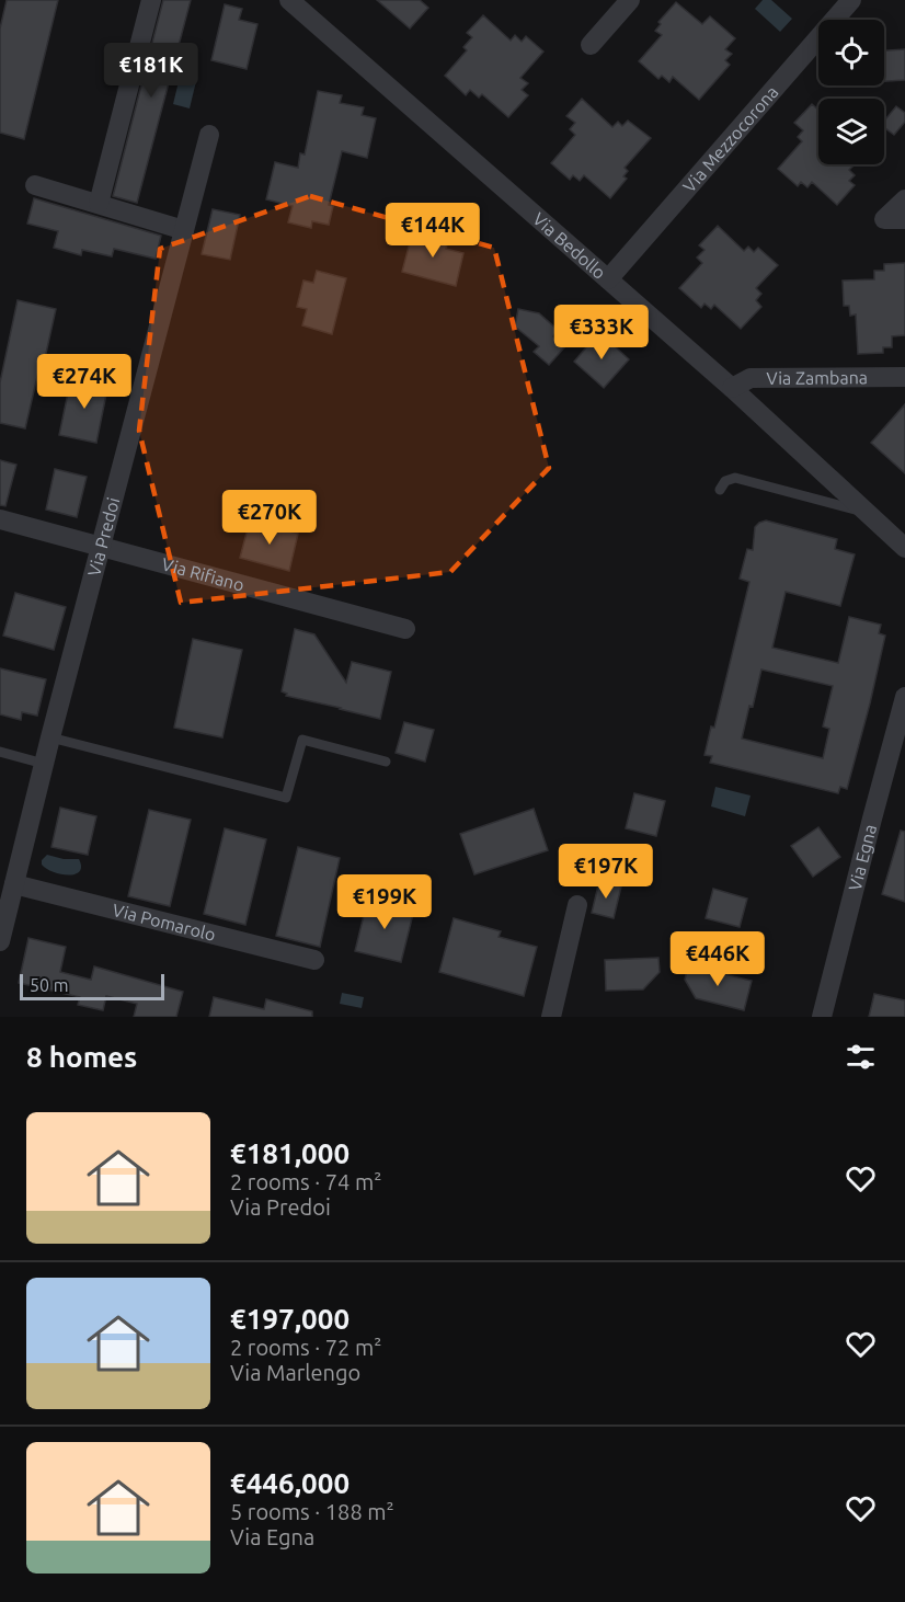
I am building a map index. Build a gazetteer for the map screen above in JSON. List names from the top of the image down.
{
  "streets": {
    "street": [
      "Via Mezzocorona",
      "Via Bedollo",
      "Via Zambana",
      "Via Predoi",
      "Via Rifiano",
      "Via Egna",
      "Via Pomarolo"
    ]
  },
  "crossings": [
    ["Via Mezzocorona", "Via Bedollo"],
    ["Via Bedollo", "Via Zambana"],
    ["Via Predoi", "Via Rifiano"],
    ["Via Predoi", "Via Pomarolo"]
  ],
  "scale_bar": "50 m",
  "page": {
    "price": [
      "€181K",
      "€144K",
      "€333K",
      "€274K",
      "€270K",
      "€197K",
      "€199K",
      "€446K"
    ],
    "scale": "50 m",
    "heading": "8 homes",
    "list": [
      {
        "name": "€181,000",
        "note": "2 rooms · 74 m² · Via Predoi"
      },
      {
        "name": "€197,000",
        "note": "2 rooms · 72 m² · Via Marlengo"
      },
      {
        "name": "€446,000",
        "note": "5 rooms · 188 m² · Via Egna"
      }
    ]
  }
}
